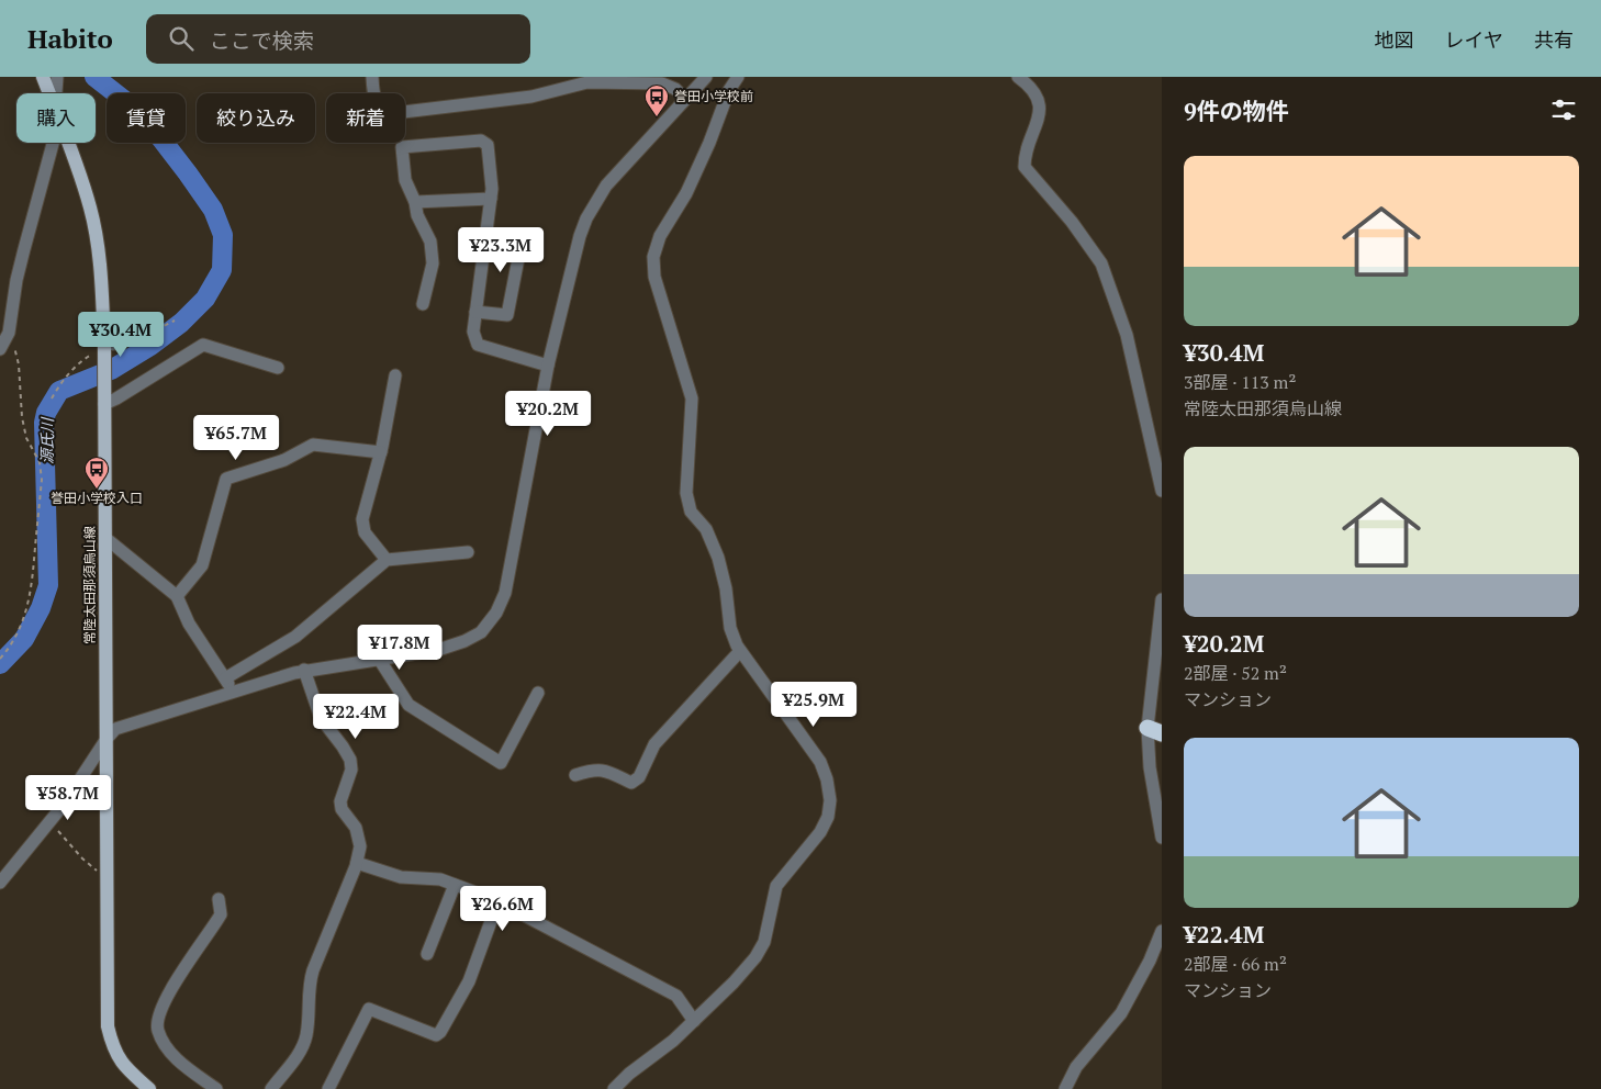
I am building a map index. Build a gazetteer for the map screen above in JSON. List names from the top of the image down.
{
  "streets": {
    "main road": ["常陸太田那須烏山線"]
  },
  "water": ["源氏川"],
  "places": {
    "bus stop": ["誉田小学校前", "誉田小学校入口"]
  },
  "page": {
    "header": "Habito",
    "search": "ここで検索",
    "nav": ["地図", "レイヤ", "共有"],
    "heading": "9件の物件",
    "chip": [
      "購入",
      "賃貸",
      "絞り込み",
      "新着"
    ],
    "list": [
      {
        "name": "¥30.4M",
        "note": "3部屋 · 113 m² · 常陸太田那須烏山線"
      },
      {
        "name": "¥20.2M",
        "note": "2部屋 · 52 m² · マンション"
      },
      {
        "name": "¥22.4M",
        "note": "2部屋 · 66 m² · マンション"
      }
    ],
    "price": [
      "¥23.3M",
      "¥30.4M",
      "¥20.2M",
      "¥65.7M",
      "¥17.8M",
      "¥25.9M",
      "¥22.4M",
      "¥58.7M",
      "¥26.6M"
    ]
  }
}
